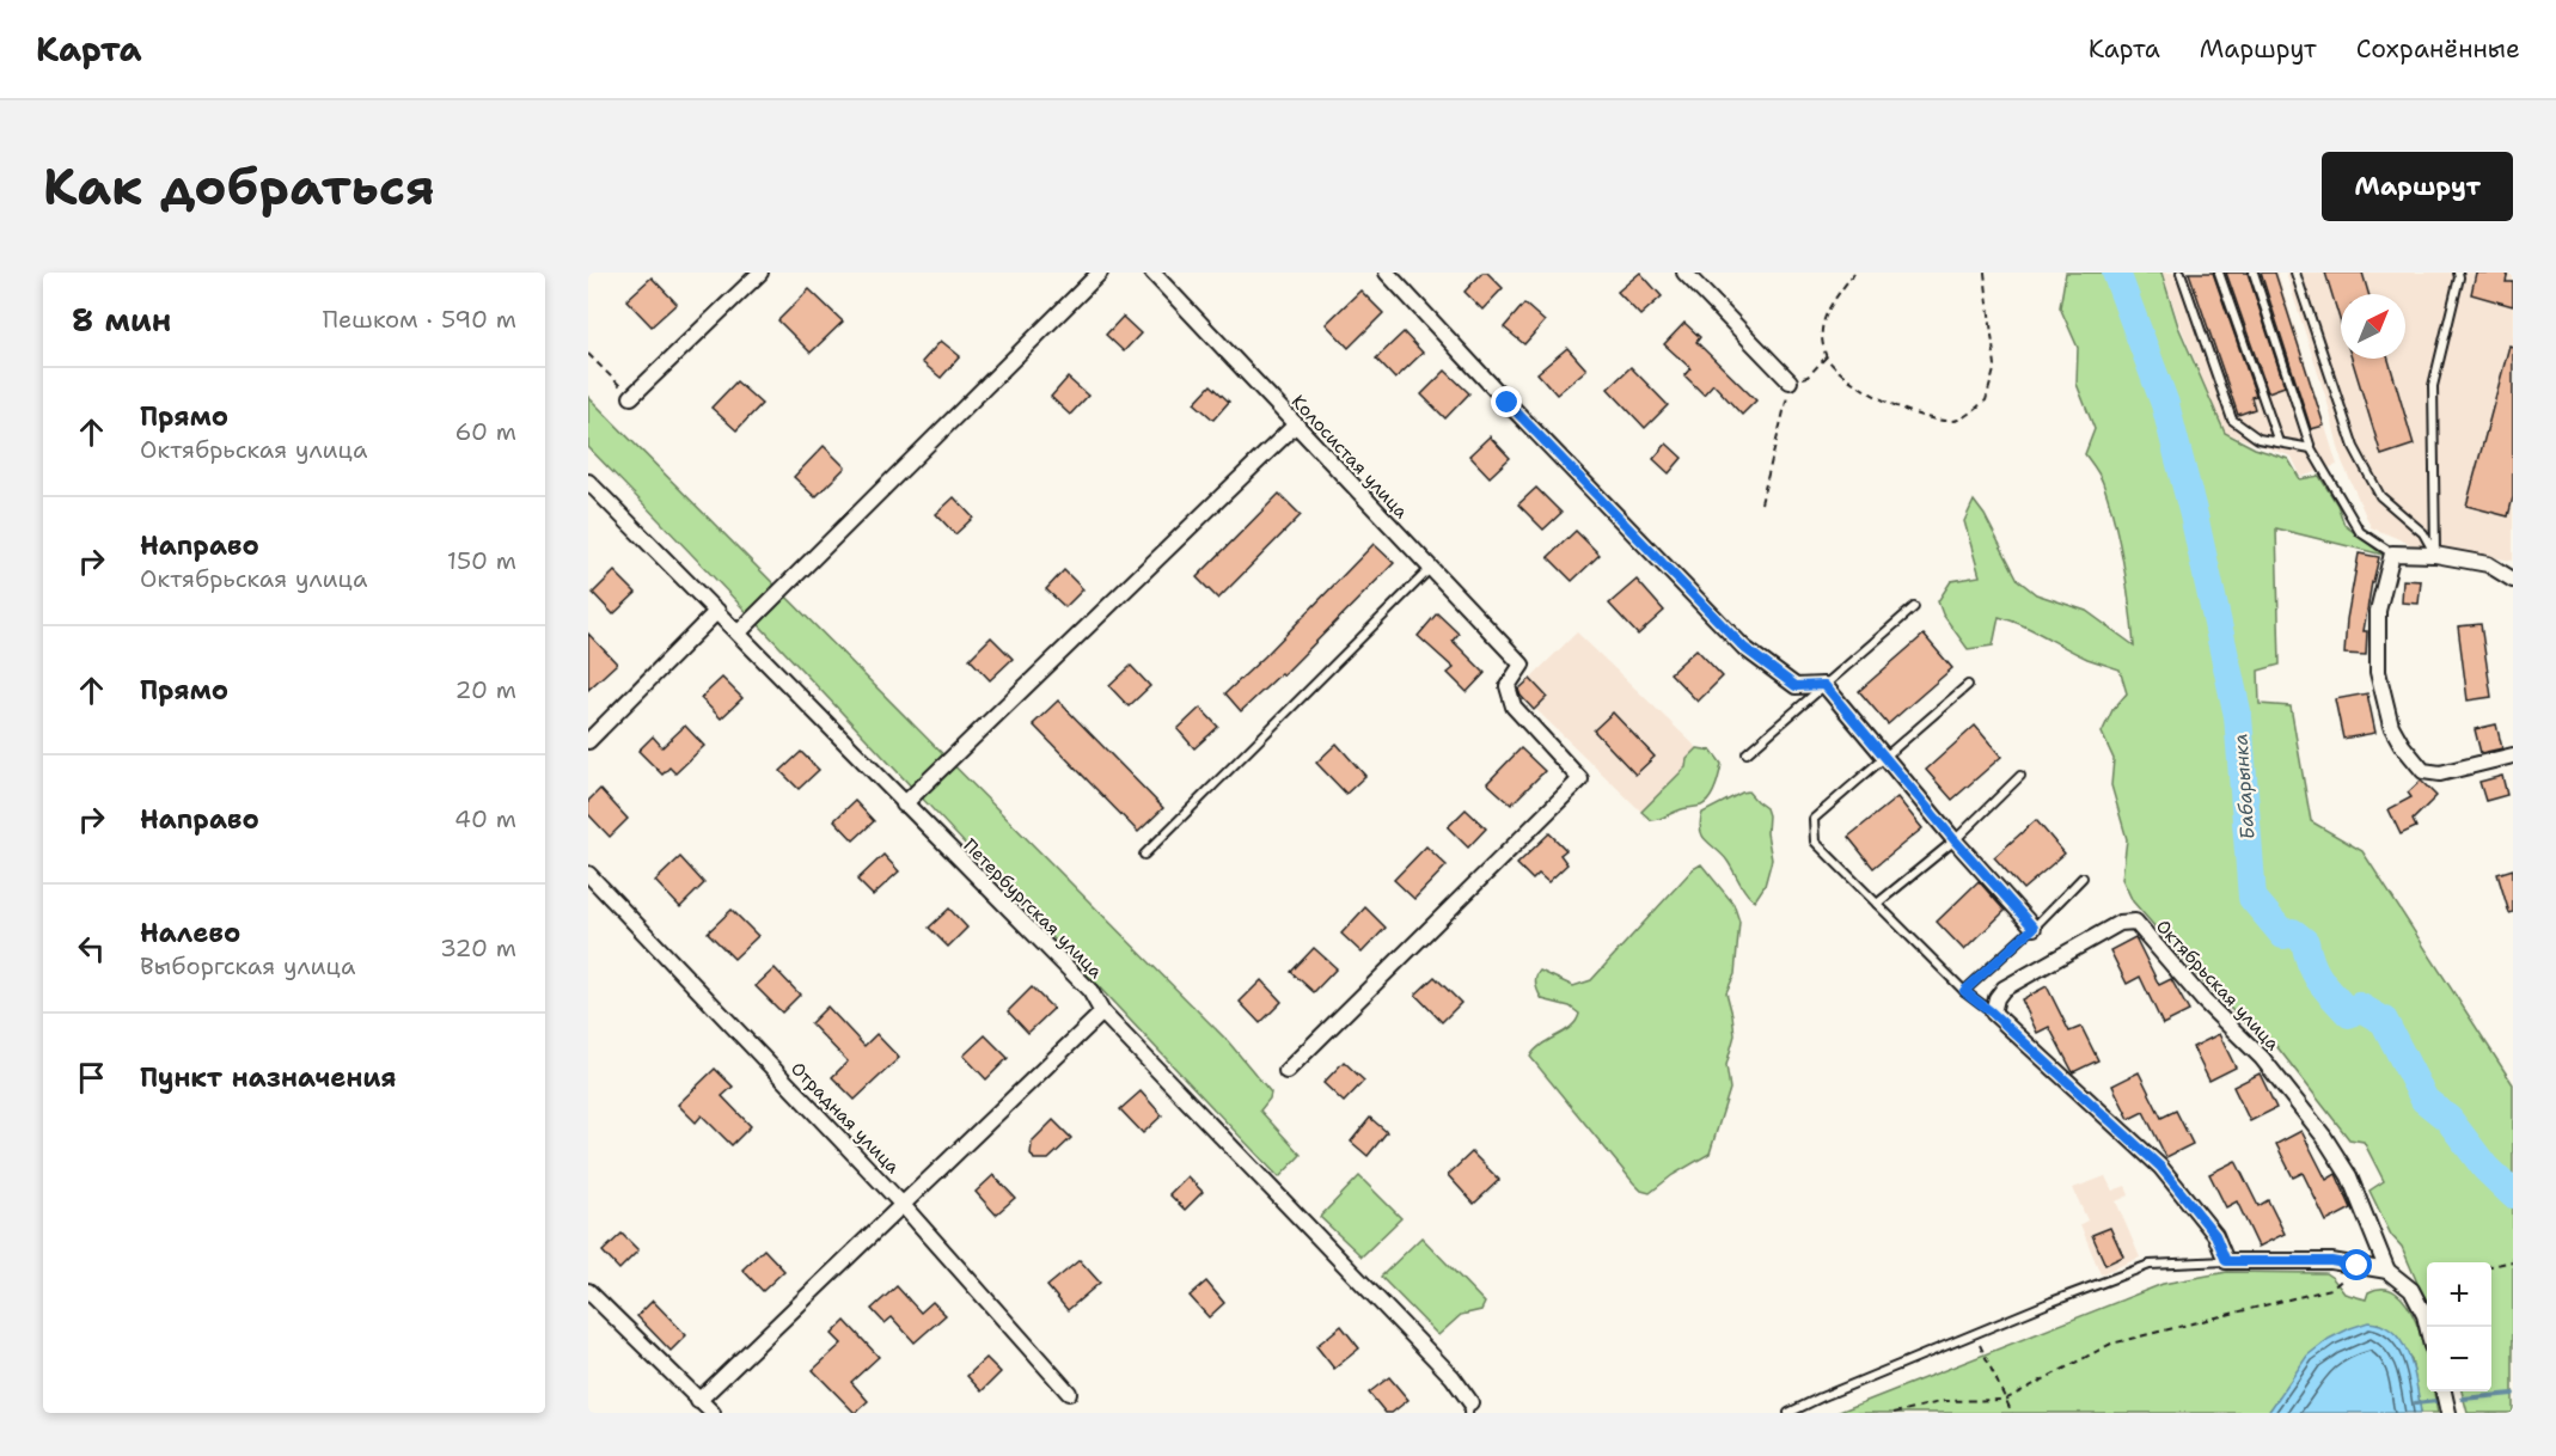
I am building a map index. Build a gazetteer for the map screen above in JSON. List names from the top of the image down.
{
  "streets": {
    "street": [
      "Колосистая улица",
      "Петербургская улица",
      "Октябрьская улица",
      "Отрадная улица"
    ]
  },
  "water": ["Бабарынка"],
  "north": "top right",
  "page": {
    "header": "Карта",
    "nav": ["Карта", "Маршрут", "Сохранённые"],
    "buttons": "Маршрут",
    "title": "Как добраться",
    "heading": ["8 мин", "Пешком · 590 m"],
    "list": [
      ["Прямо", "Октябрьская улица", "60 m"],
      ["Направо", "Октябрьская улица", "150 m"],
      ["Прямо", "20 m"],
      ["Направо", "40 m"],
      ["Налево", "Выборгская улица", "320 m"],
      "Пункт назначения"
    ],
    "map_buttons": ["+", "−"]
  }
}
